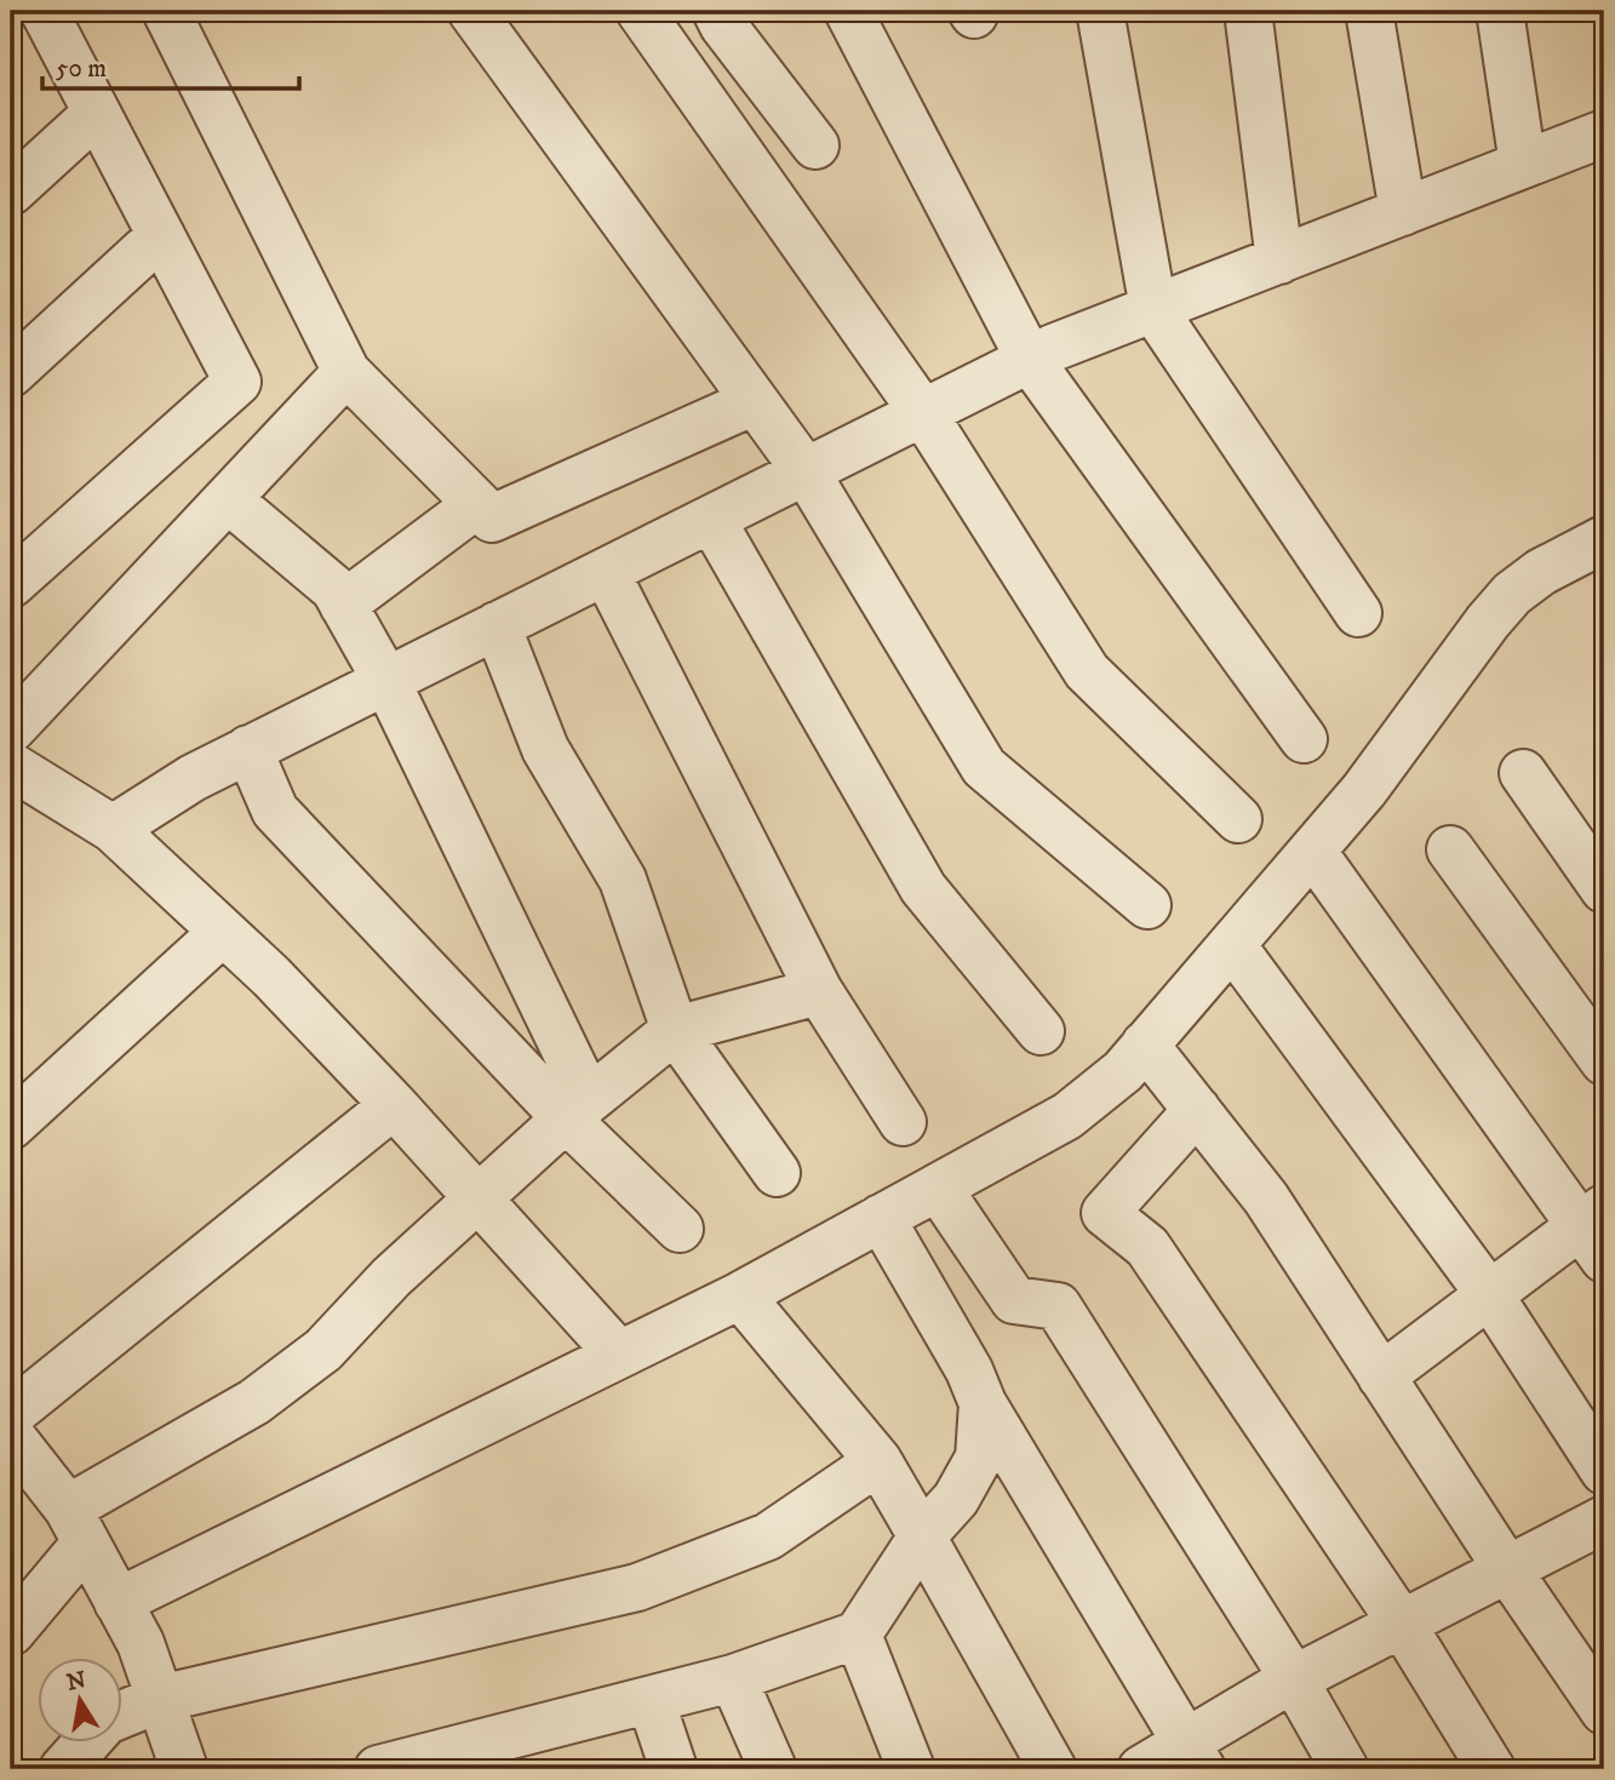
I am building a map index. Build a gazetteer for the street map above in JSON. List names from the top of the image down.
{
  "scale_bar": "50 m",
  "north": "top"
}
